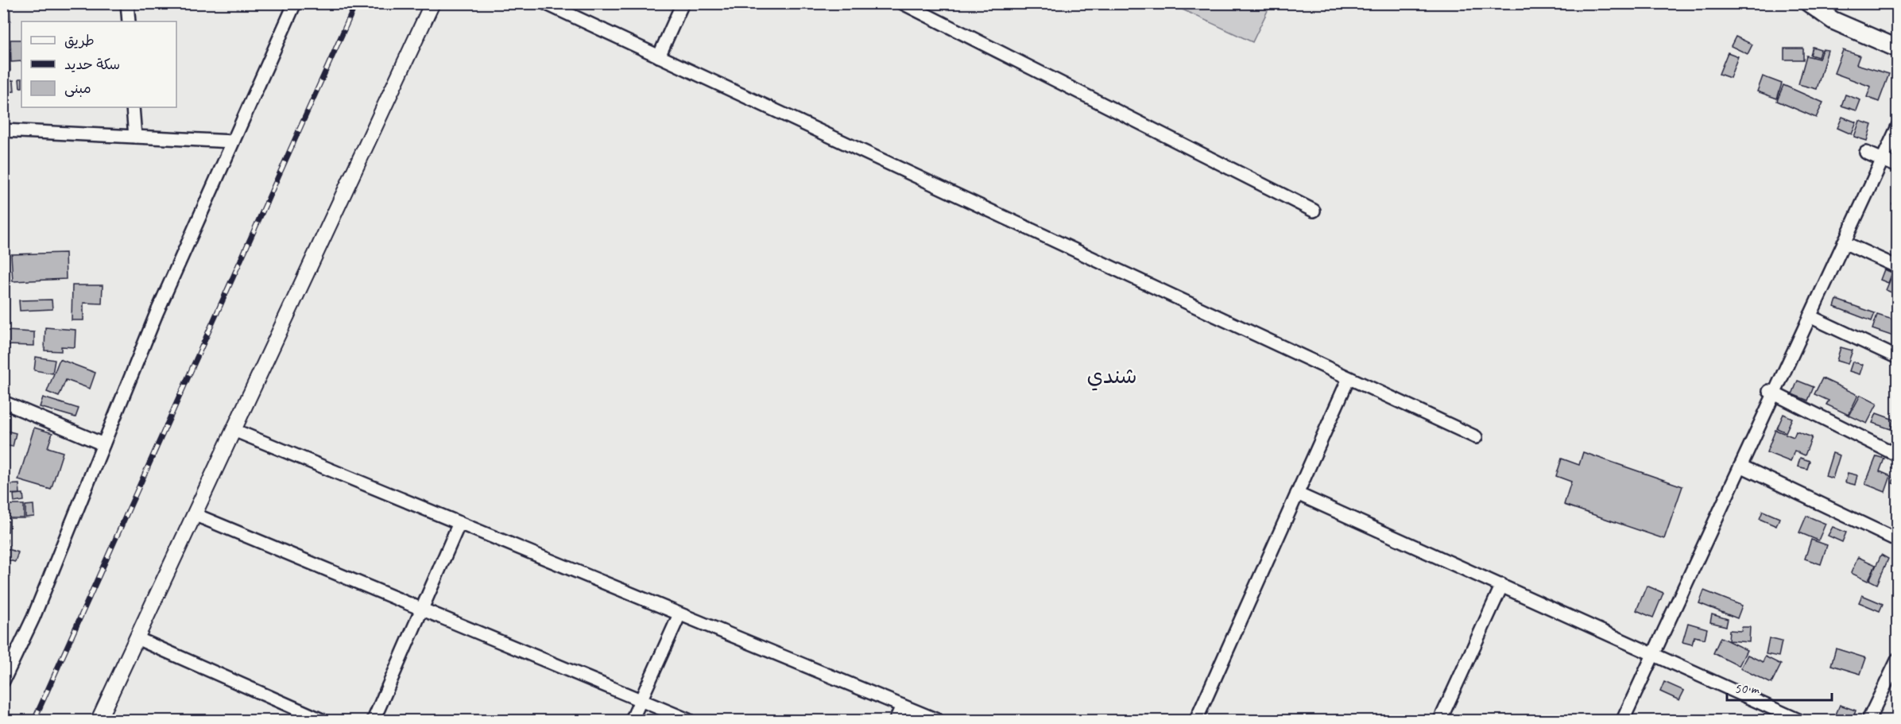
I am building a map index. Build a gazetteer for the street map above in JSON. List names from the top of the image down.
{
  "districts": ["شندي"],
  "legend": ["طريق", "سكة حديد", "مبنى"],
  "scale_bar": "50 m"
}
